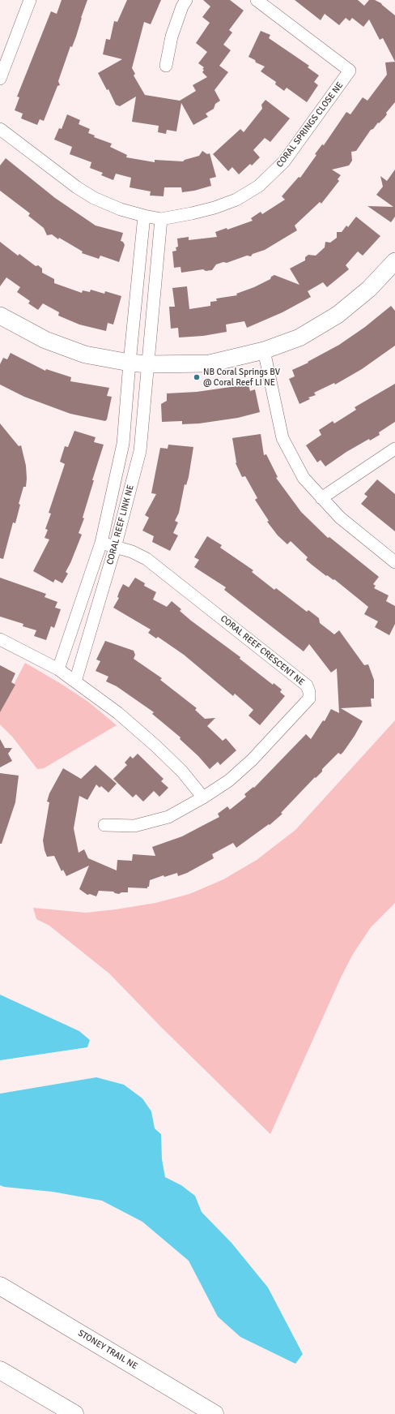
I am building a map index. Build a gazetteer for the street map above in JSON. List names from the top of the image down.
{
  "streets": {
    "highway": ["STONEY TRAIL NE"],
    "street": ["CORAL SPRINGS CLOSE NE", "CORAL REEF LINK NE", "CORAL REEF CRESCENT NE"]
  },
  "crossings": [
    ["CORAL REEF LINK NE", "CORAL REEF CRESCENT NE"]
  ],
  "places": ["NB Coral Springs BV @ Coral Reef LI NE"]
}
